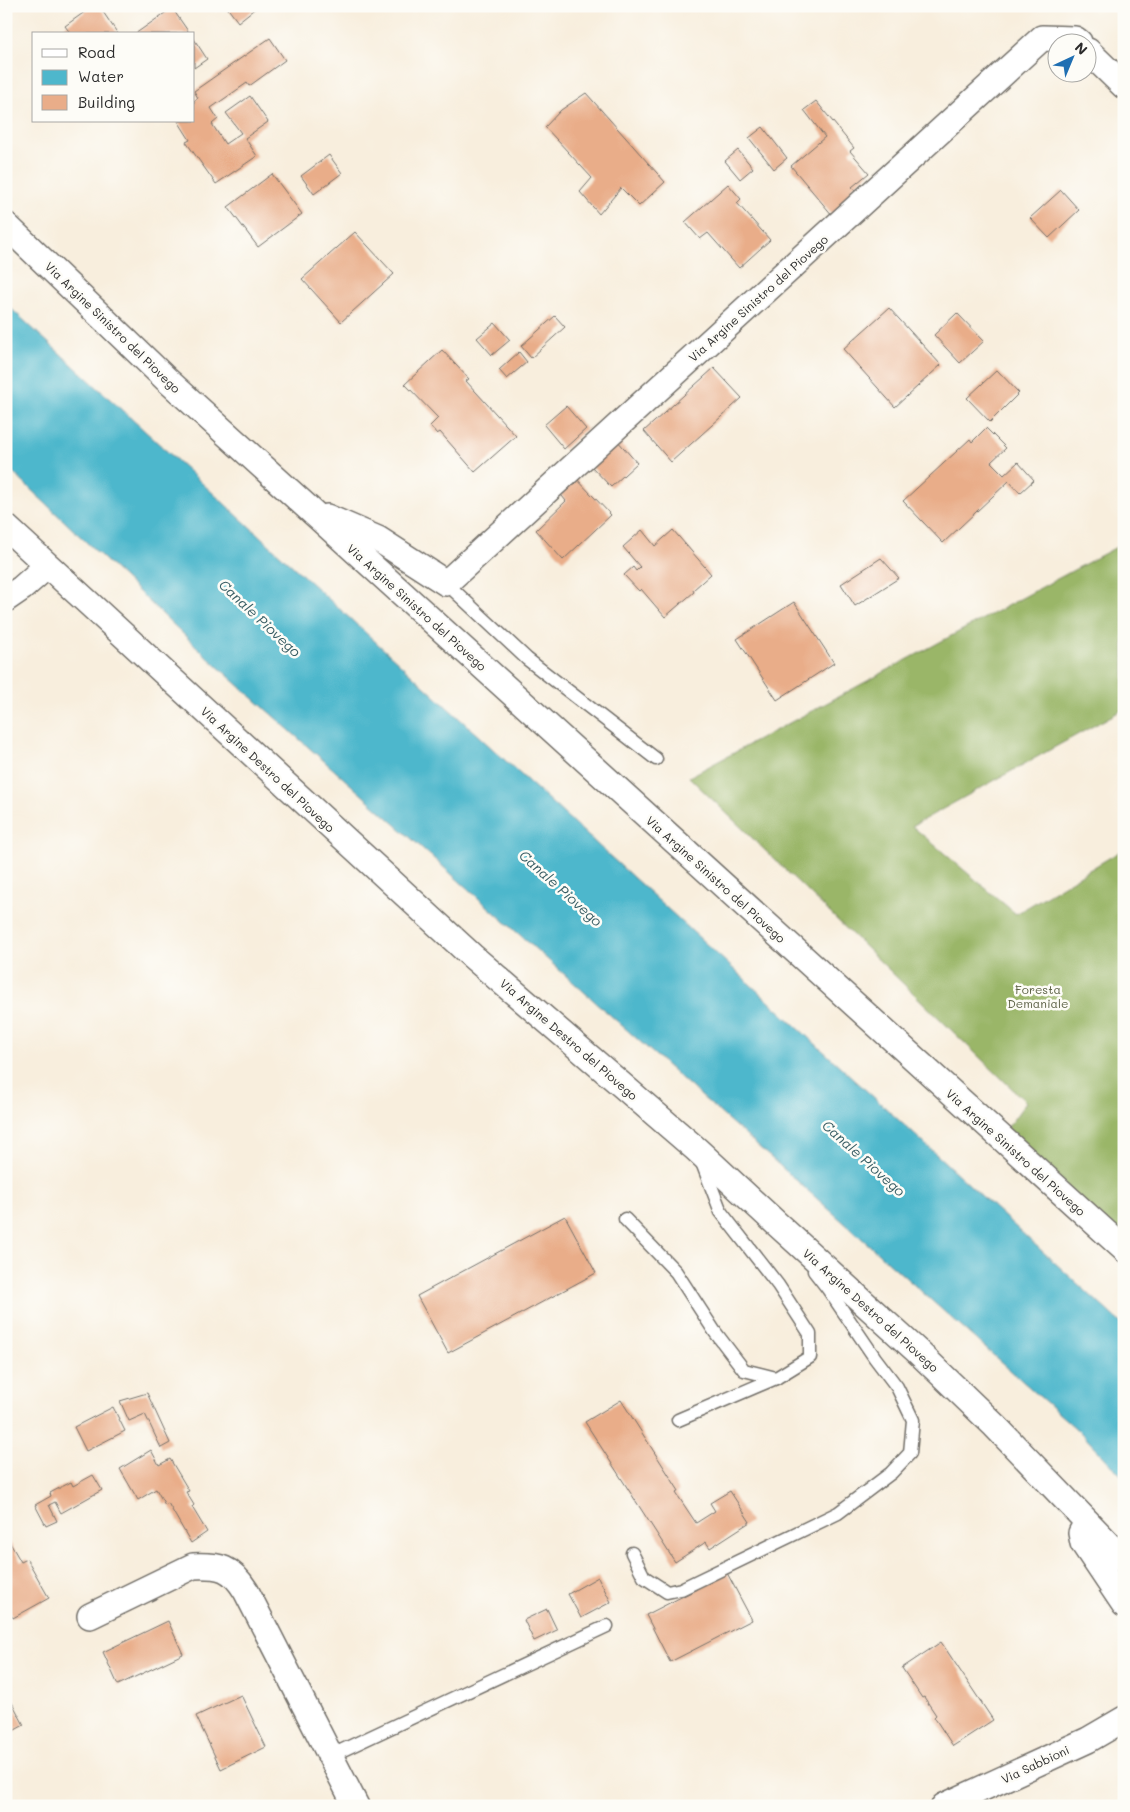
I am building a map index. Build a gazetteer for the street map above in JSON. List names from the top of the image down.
{
  "streets": {
    "street": ["Via Argine Sinistro del Piovego", "Via Argine Destro del Piovego", "Via Sabbioni"]
  },
  "water": ["Canale Piovego"],
  "parks": ["Foresta Demaniale"],
  "legend": ["Road", "Water", "Building"],
  "north": "top right"
}
